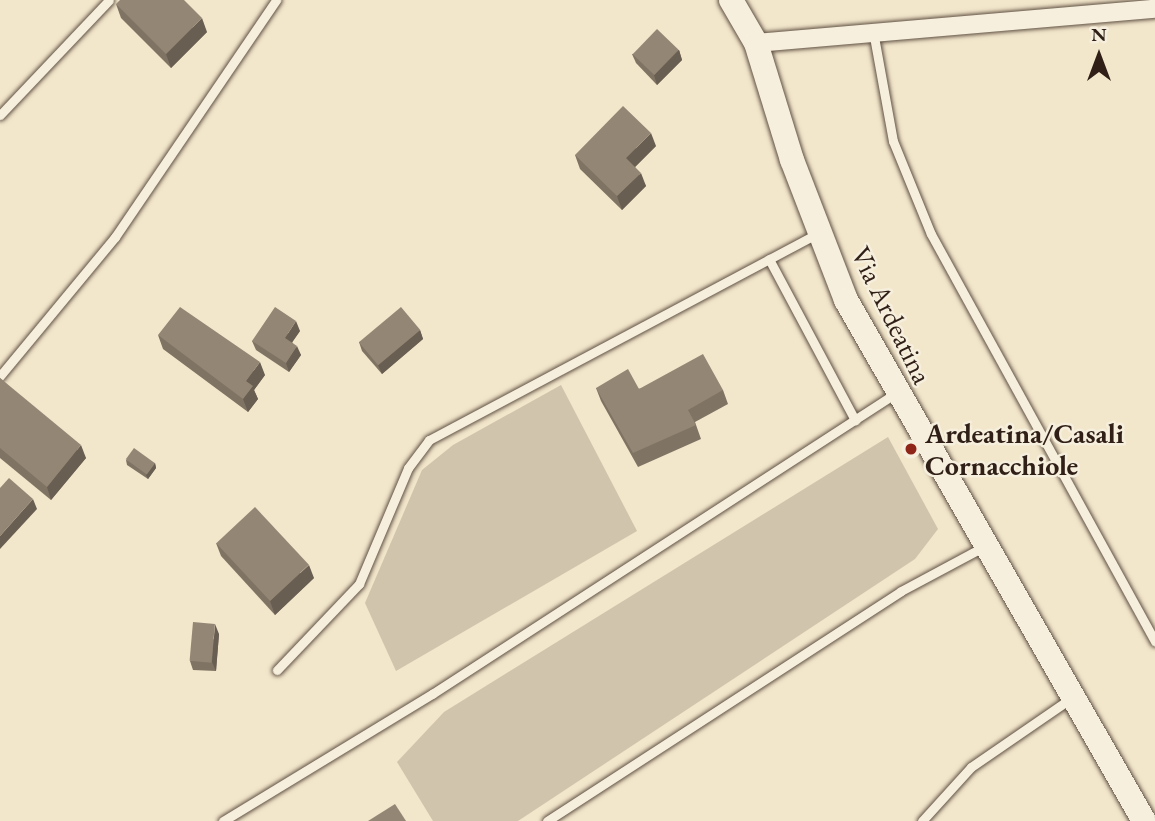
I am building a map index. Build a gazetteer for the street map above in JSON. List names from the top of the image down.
{
  "streets": {
    "main road": ["Via Ardeatina"]
  },
  "places": ["Ardeatina/Casali Cornacchiole"],
  "north": "top"
}
